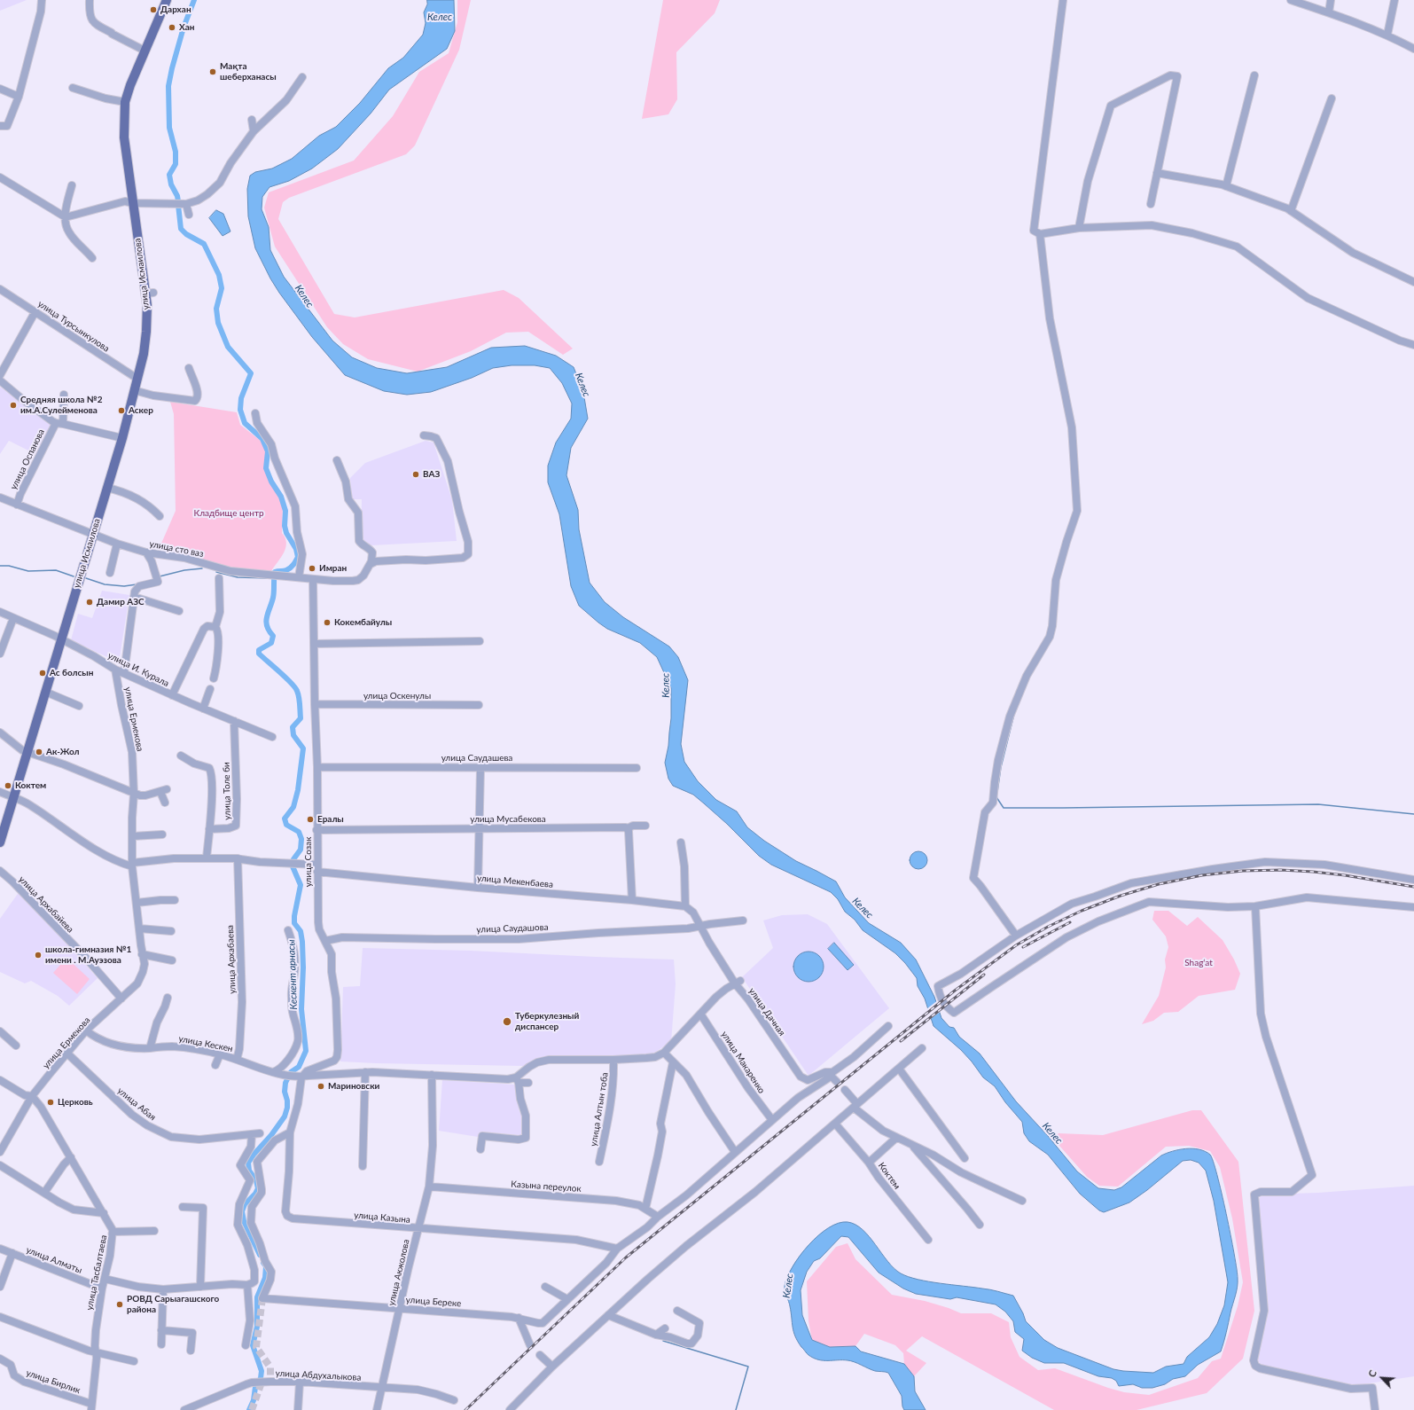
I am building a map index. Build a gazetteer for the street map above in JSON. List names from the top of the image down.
{
  "streets": {
    "main road": ["улица Исмаилова"],
    "street": [
      "улица Турсынкулова",
      "улица Оспанова",
      "улица сто ваз",
      "улица И. Курала",
      "улица Оскенулы",
      "улица Ермекова",
      "улица Саудашева",
      "улица Толе би",
      "улица Мусабекова",
      "улица Созак",
      "улица Мекенбаева",
      "улица Архабайева",
      "улица Саудашова",
      "улица Архабаева",
      "улица Дачная",
      "улица Кескен",
      "улица Макаренко",
      "улица Абая",
      "улица Алтын тоба",
      "Коктем",
      "Казына переулок",
      "улица Казына",
      "улица Алматы",
      "улица Тасбалтаева",
      "улица Акжолова",
      "улица Береке",
      "улица Абдухалыкова",
      "улица Бирлик"
    ]
  },
  "crossings": [
    ["улица Исмаилова", "улица Турсынкулова"],
    ["улица Исмаилова", "улица Оспанова"],
    ["улица Исмаилова", "улица сто ваз"],
    ["улица Исмаилова", "улица И. Курала"],
    ["улица Оспанова", "улица сто ваз"],
    ["улица сто ваз", "улица Созак"],
    ["улица И. Курала", "улица Ермекова"],
    ["улица И. Курала", "улица Толе би"],
    ["улица Оскенулы", "улица Созак"],
    ["улица Ермекова", "улица Архабайева"],
    ["улица Ермекова", "улица Кескен"],
    ["улица Ермекова", "улица Абая"],
    ["улица Ермекова", "улица Тасбалтаева"],
    ["улица Саудашева", "улица Созак"],
    ["улица Мусабекова", "улица Созак"],
    ["улица Созак", "улица Мекенбаева"],
    ["улица Созак", "улица Саудашова"],
    ["улица Созак", "улица Кескен"],
    ["улица Созак", "улица Казына"],
    ["улица Мекенбаева", "улица Архабаева"],
    ["улица Саудашова", "улица Дачная"],
    ["улица Архабаева", "улица Кескен"],
    ["улица Кескен", "улица Казына"],
    ["улица Кескен", "улица Акжолова"],
    ["Казына переулок", "улица Акжолова"],
    ["улица Казына", "улица Акжолова"],
    ["улица Казына", "улица Береке"],
    ["улица Алматы", "улица Тасбалтаева"],
    ["улица Тасбалтаева", "улица Бирлик"],
    ["улица Акжолова", "улица Береке"],
    ["улица Акжолова", "улица Абдухалыкова"]
  ],
  "water": ["Келес", "Кескент арнасы"],
  "parks": ["Кладбище центр", "Shag‘at"],
  "places": [
    "Дархан",
    "Хан",
    "Мақта шеберханасы",
    "Средняя школа №2 им.А.Сулейменова",
    "Аскер",
    "ВАЗ",
    "Имран",
    "Дамир АЗС",
    "Кокембайулы",
    "Ас болсын",
    "Ак-Жол",
    "Коктем",
    "Ералы",
    "школа-гимназия №1 имени . М.Ауэзова",
    "Туберкулезный диспансер",
    "Мариновски",
    "Церковь",
    "РОВД Сарыагашского района"
  ],
  "north": "top left"
}
